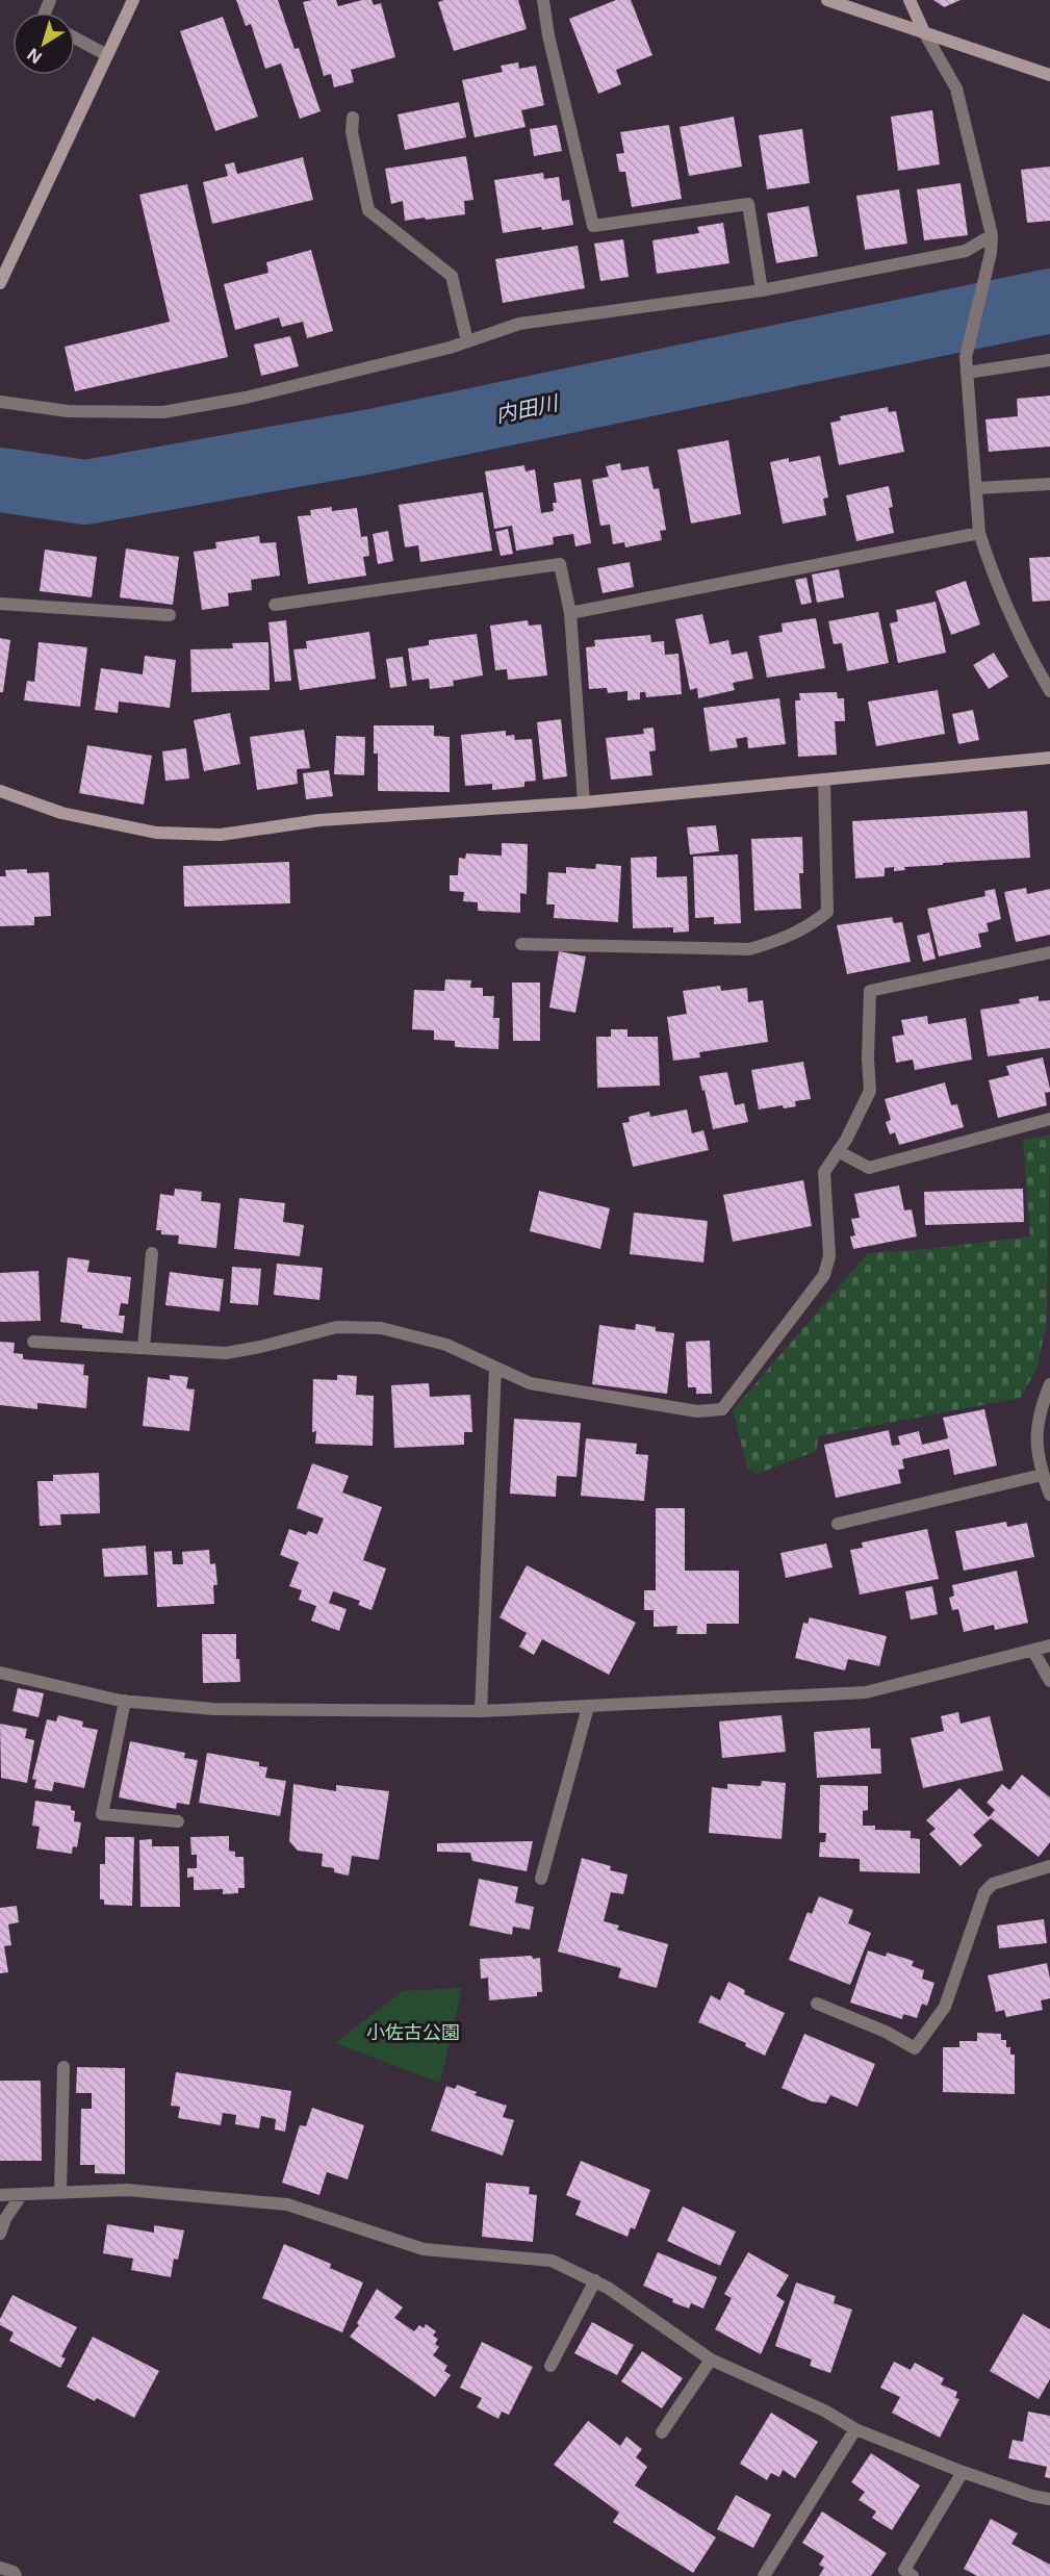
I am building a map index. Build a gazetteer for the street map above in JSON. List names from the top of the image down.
{
  "water": ["内田川"],
  "parks": ["小佐古公園"],
  "north": "bottom left"
}
